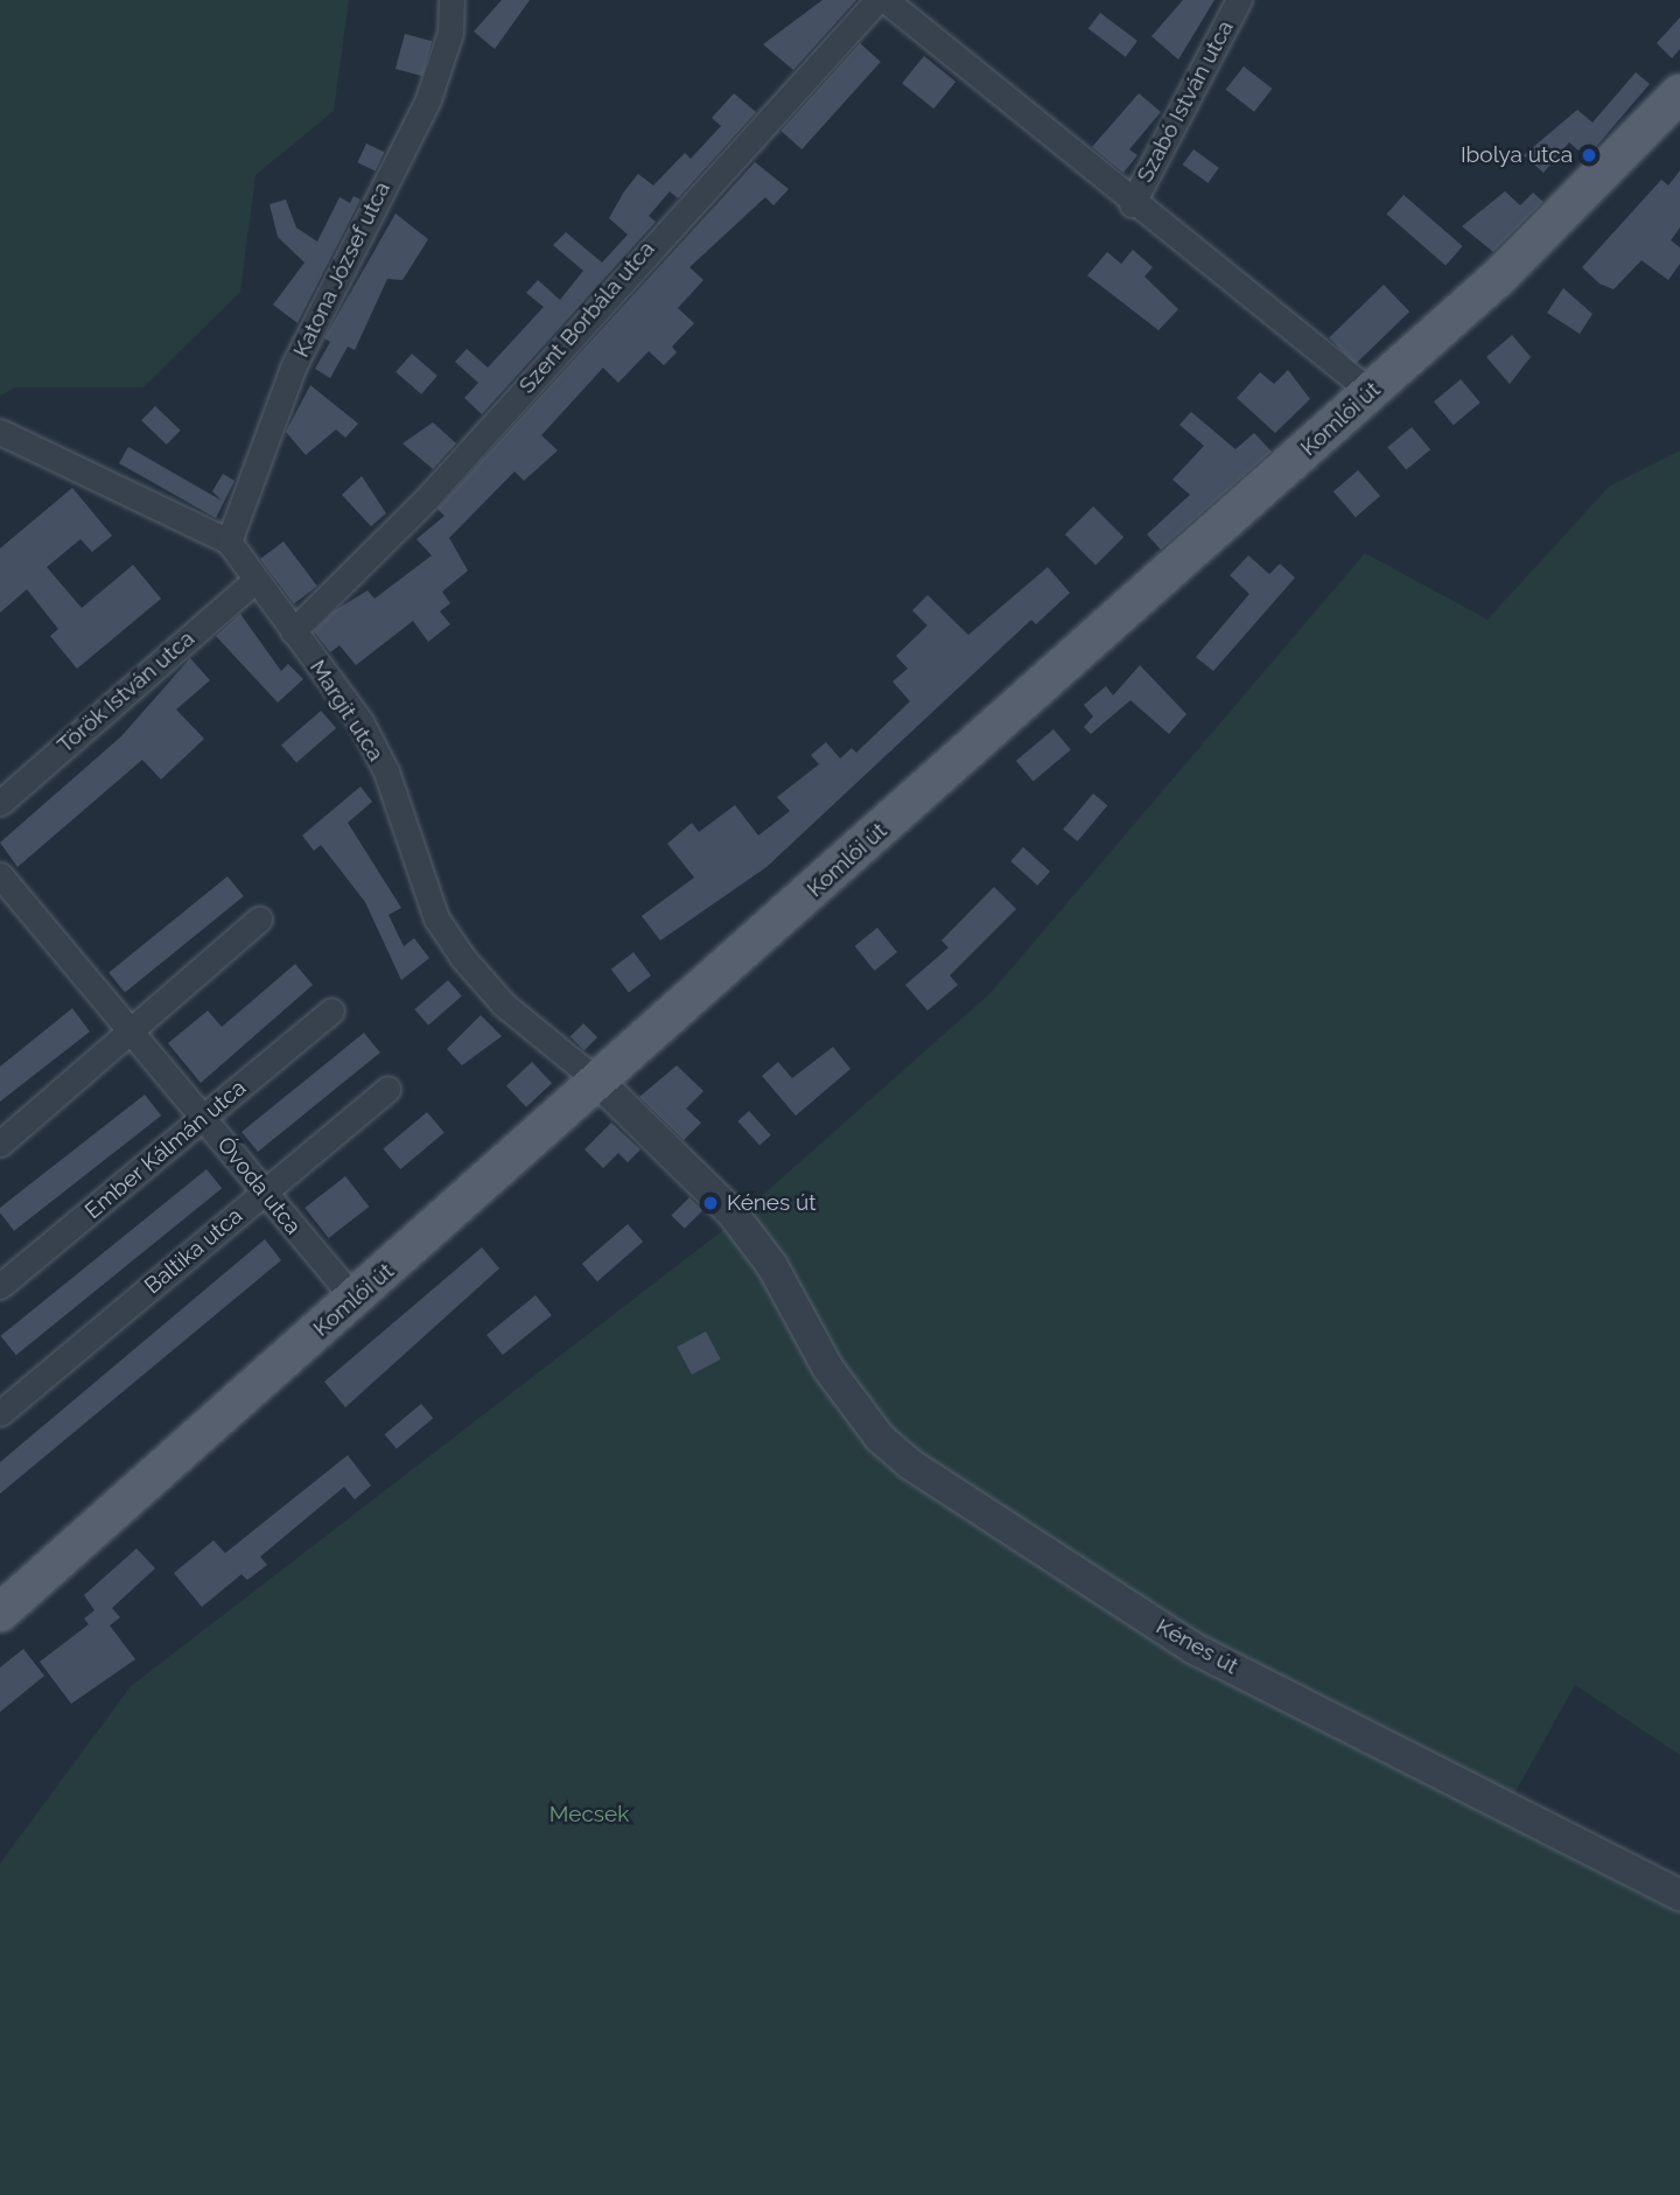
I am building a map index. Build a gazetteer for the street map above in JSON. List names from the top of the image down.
{
  "streets": {
    "main road": ["Komlói út"],
    "street": [
      "Szabó István utca",
      "Katona József utca",
      "Szent Borbála utca",
      "Török István utca",
      "Margit utca",
      "Ember Kálmán utca",
      "Óvoda utca",
      "Baltika utca",
      "Kénes út"
    ]
  },
  "crossings": [
    ["Katona József utca", "Margit utca"],
    ["Szent Borbála utca", "Margit utca"],
    ["Komlói út", "Margit utca"],
    ["Komlói út", "Óvoda utca"],
    ["Komlói út", "Kénes út"],
    ["Török István utca", "Margit utca"],
    ["Margit utca", "Kénes út"],
    ["Ember Kálmán utca", "Óvoda utca"],
    ["Óvoda utca", "Baltika utca"]
  ],
  "parks": ["Mecsek"],
  "places": ["Ibolya utca", "Kénes út"]
}
